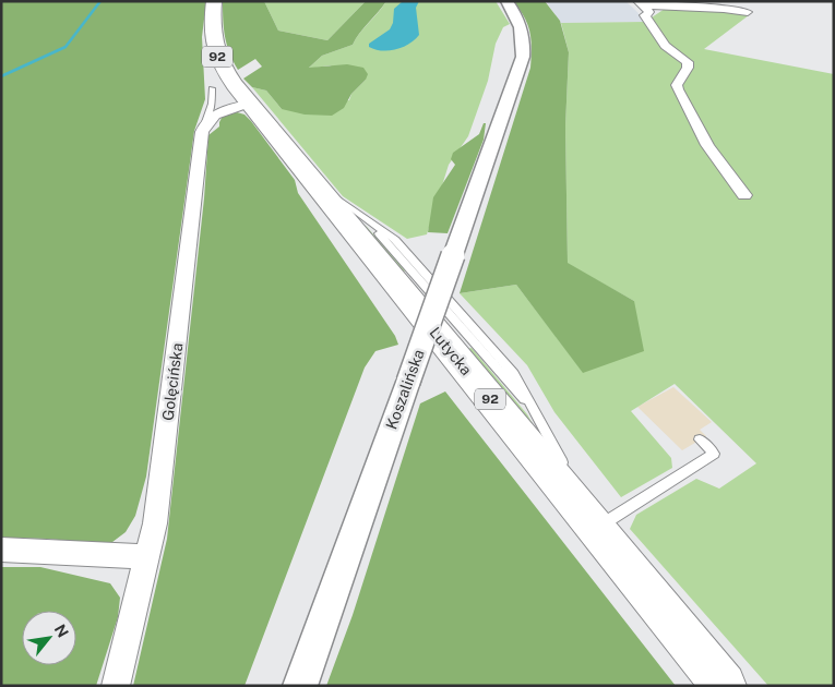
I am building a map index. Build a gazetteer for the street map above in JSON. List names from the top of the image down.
{
  "streets": {
    "main road": ["92", "Lutycka"],
    "street": ["Golęcińska", "Koszalińska"]
  },
  "north": "top right"
}
